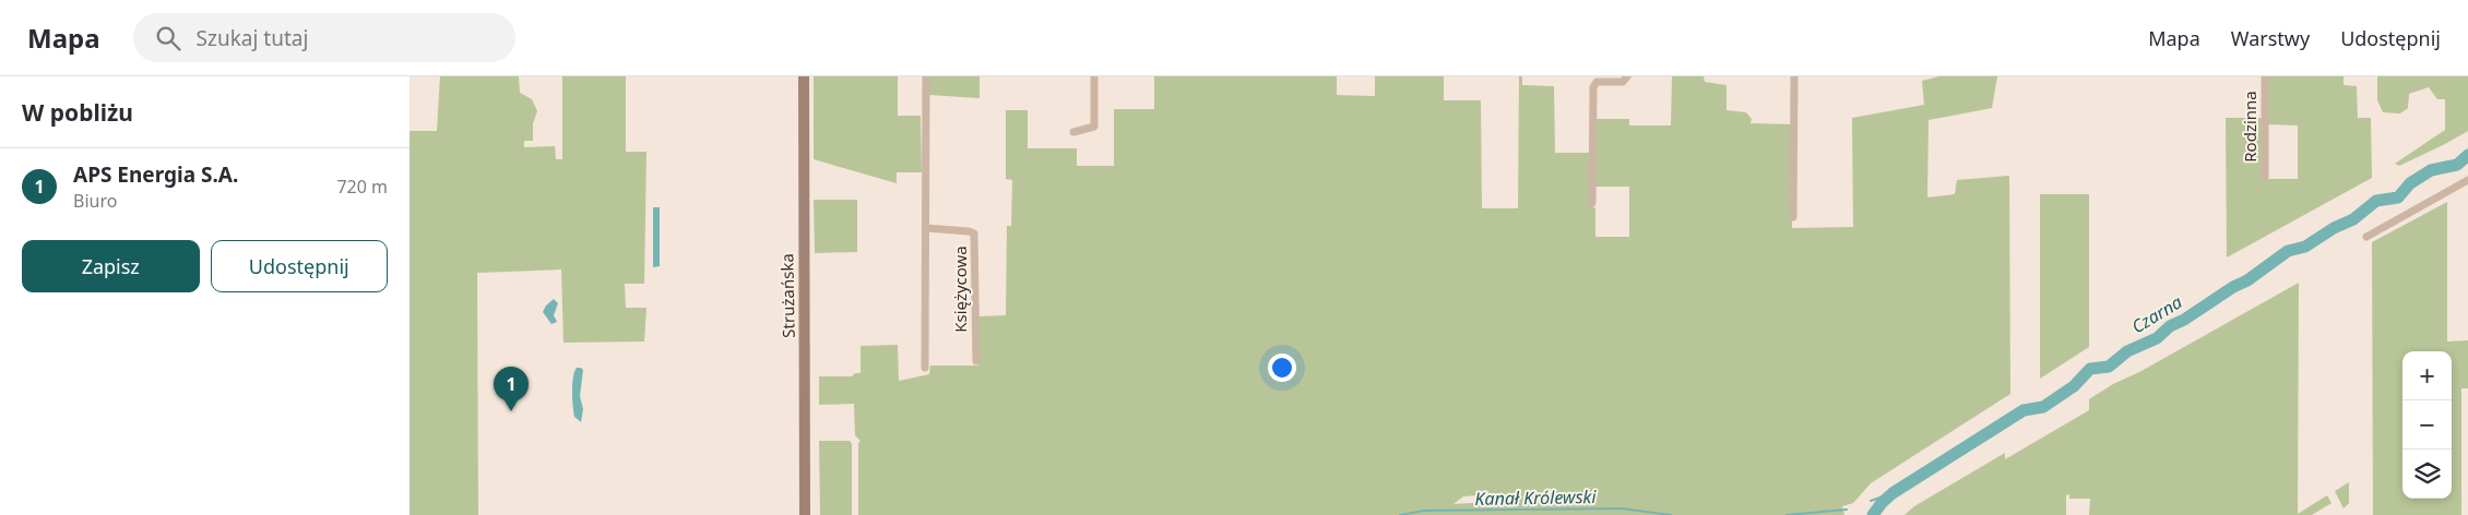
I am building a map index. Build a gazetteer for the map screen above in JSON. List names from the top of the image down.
{
  "streets": {
    "main road": ["Strużańska"],
    "street": ["Rodzinna", "Księżycowa"]
  },
  "water": ["Czarna", "Kanał Królewski"],
  "page": {
    "header": "Mapa",
    "search": "Szukaj tutaj",
    "nav": ["Mapa", "Warstwy", "Udostępnij"],
    "heading": "W pobliżu",
    "list": [
      {
        "mark": "1",
        "name": "APS Energia S.A.",
        "note": "Biuro",
        "value": "720 m"
      }
    ],
    "buttons": ["Zapisz", "Udostępnij"],
    "map_buttons": ["+", "−"],
    "pins": "1"
  }
}
